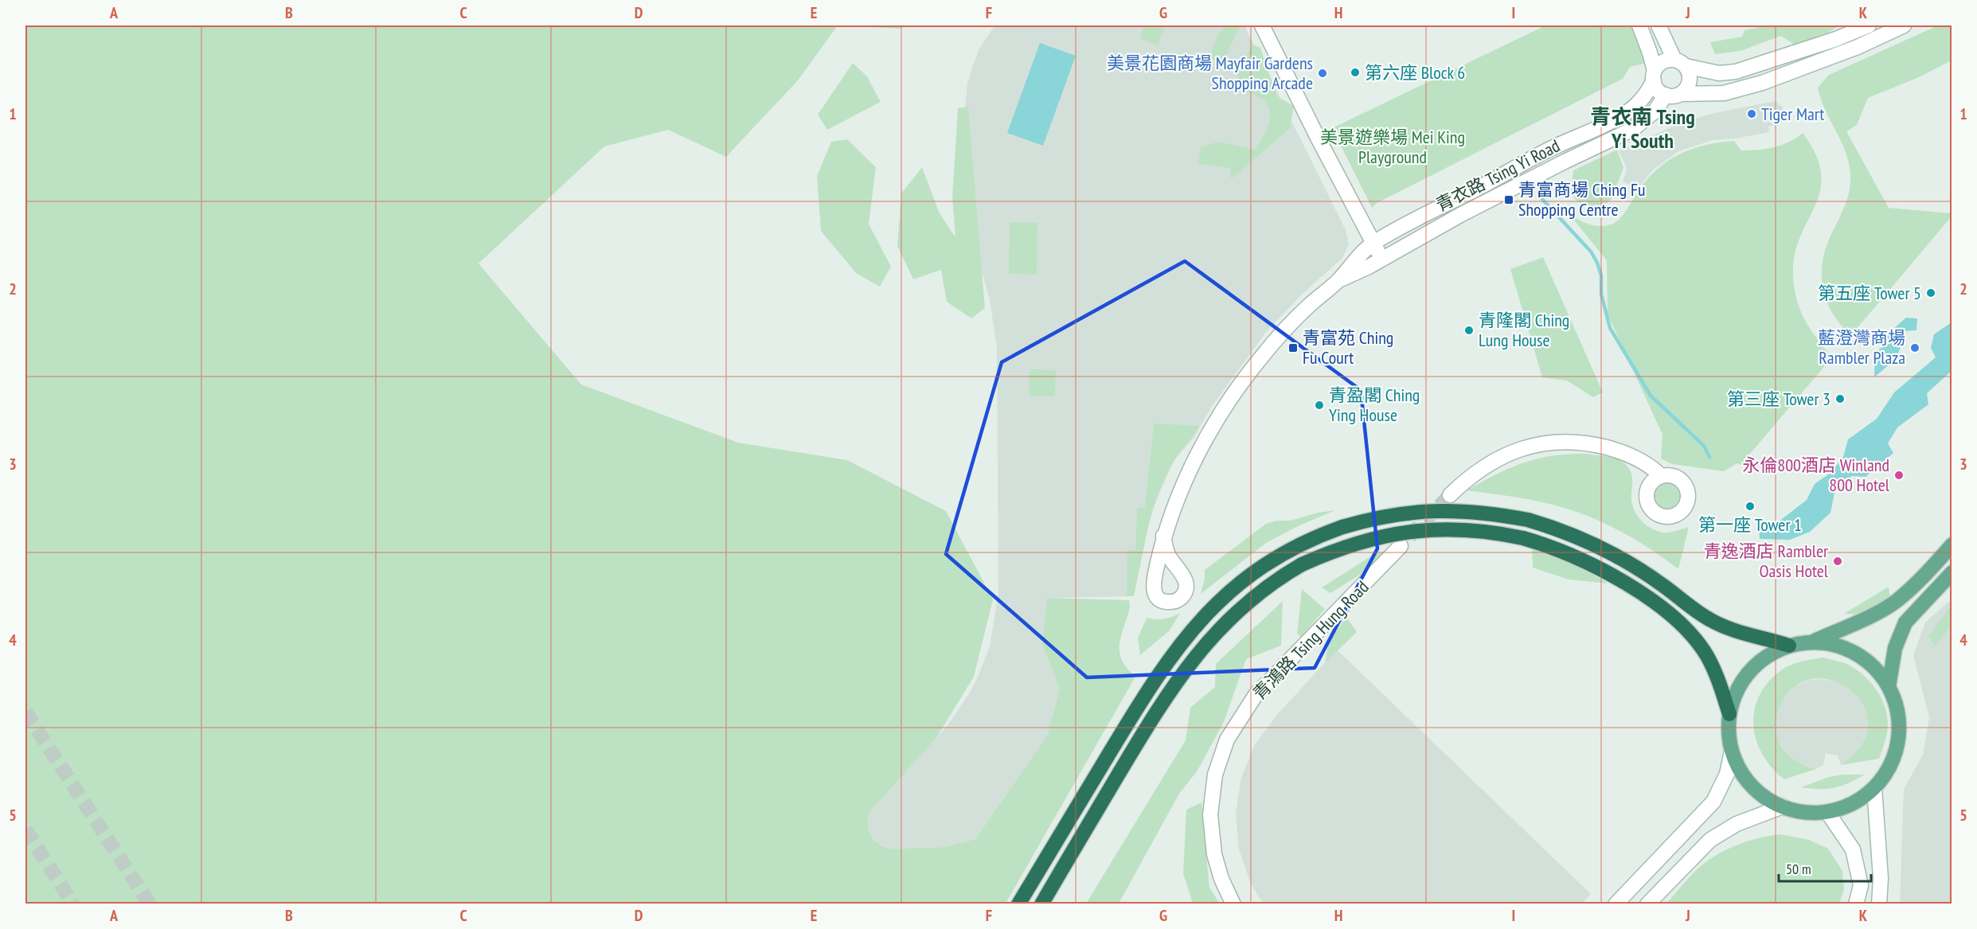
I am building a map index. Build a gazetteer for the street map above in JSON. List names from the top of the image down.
{
  "streets": {
    "street": ["青衣路 Tsing Yi Road", "青鴻路 Tsing Hung Road"]
  },
  "districts": ["青衣南 Tsing Yi South"],
  "parks": ["美景遊樂場 Mei King Playground"],
  "places": {
    "other": [
      "第六座 Block 6",
      "美景花園商場 Mayfair Gardens Shopping Arcade",
      "Tiger Mart",
      "第五座 Tower 5",
      "青隆閣 Ching Lung House",
      "藍澄灣商場 Rambler Plaza",
      "第三座 Tower 3",
      "青盈閣 Ching Ying House",
      "永倫800酒店 Winland 800 Hotel",
      "第一座 Tower 1",
      "青逸酒店 Rambler Oasis Hotel"
    ],
    "transit": ["青富商場 Ching Fu Shopping Centre", "青富苑 Ching Fu Court"]
  },
  "scale_bar": "50 m",
  "grid": {
    "columns": [
      "A",
      "B",
      "C",
      "D",
      "E",
      "F",
      "G",
      "H",
      "I",
      "J",
      "K"
    ],
    "rows": [
      "1",
      "2",
      "3",
      "4",
      "5"
    ]
  }
}
